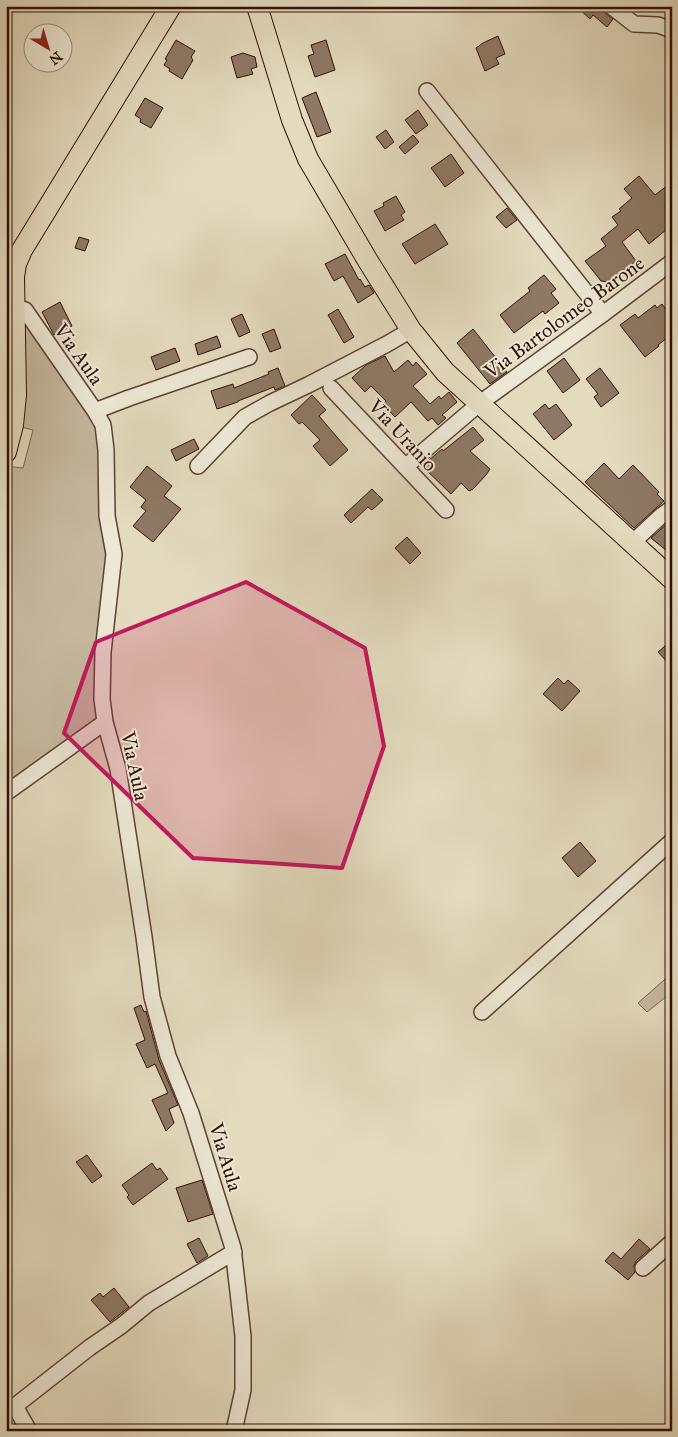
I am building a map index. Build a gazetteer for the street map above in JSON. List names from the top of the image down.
{
  "streets": {
    "street": ["Via Bartolomeo Barone", "Via Aula", "Via Uranio"]
  },
  "crossings": [
    ["Via Bartolomeo Barone", "Via Uranio"]
  ],
  "north": "bottom right"
}
